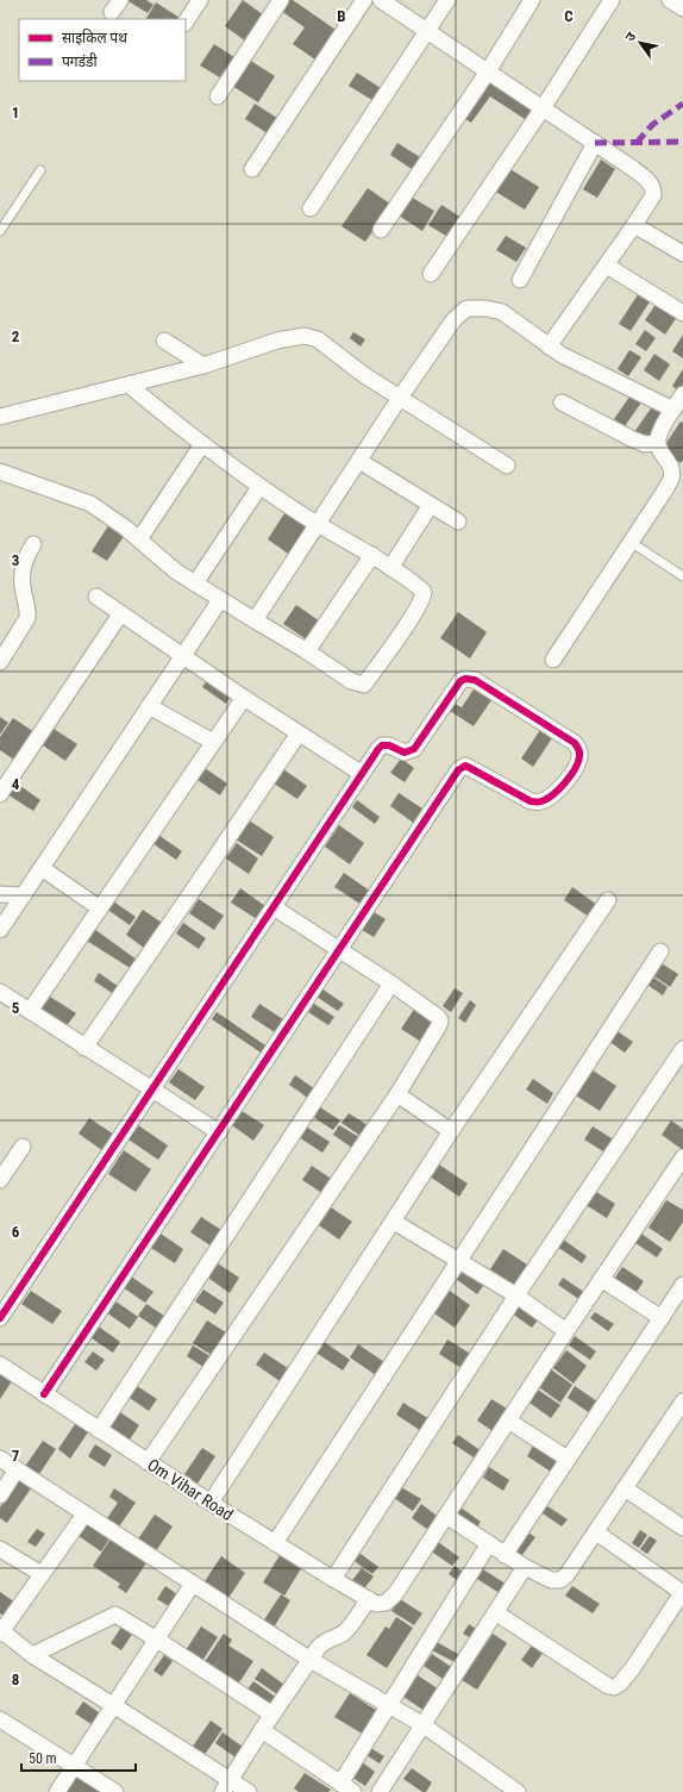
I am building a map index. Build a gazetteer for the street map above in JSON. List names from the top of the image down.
{
  "streets": {
    "street": ["Om Vihar Road"]
  },
  "legend": ["साइकिल पथ", "पगडंडी"],
  "scale_bar": "50 m",
  "north": "top left",
  "grid": {
    "columns": ["B", "C"],
    "rows": [
      "1",
      "2",
      "3",
      "4",
      "5",
      "6",
      "7",
      "8"
    ]
  }
}
